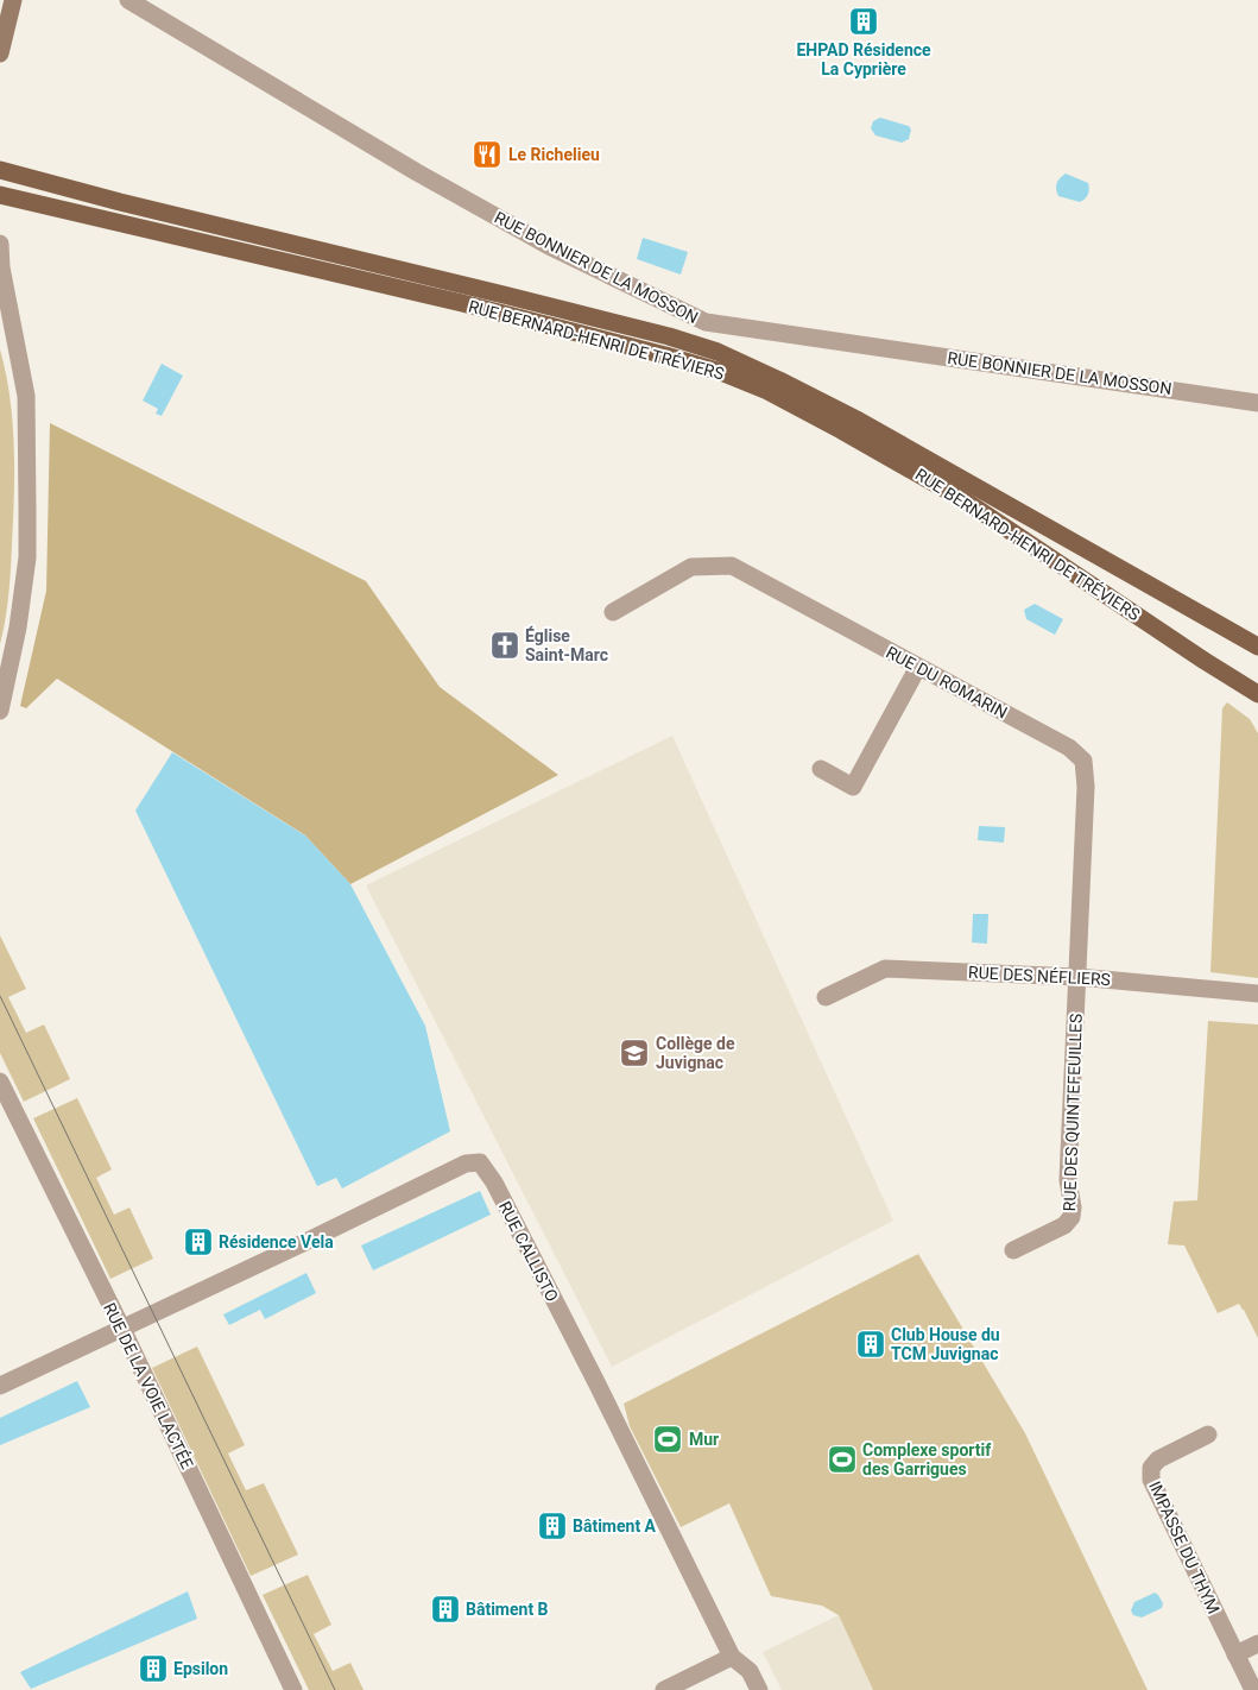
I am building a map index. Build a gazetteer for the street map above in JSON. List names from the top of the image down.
{
  "streets": {
    "main road": ["RUE BERNARD-HENRI DE TRÉVIERS"],
    "street": [
      "RUE BONNIER DE LA MOSSON",
      "RUE DU ROMARIN",
      "RUE DES NÉFLIERS",
      "RUE DES QUINTEFEUILLES",
      "RUE CALLISTO",
      "RUE DE LA VOIE LACTÉE",
      "IMPASSE DU THYM"
    ]
  },
  "crossings": [
    ["RUE DU ROMARIN", "RUE DES NÉFLIERS"],
    ["RUE DU ROMARIN", "RUE DES QUINTEFEUILLES"],
    ["RUE DES NÉFLIERS", "RUE DES QUINTEFEUILLES"],
    ["RUE CALLISTO", "RUE DE LA VOIE LACTÉE"]
  ],
  "places": {
    "building": [
      "EHPAD Résidence La Cyprière",
      "Résidence Vela",
      "Club House du TCM Juvignac",
      "Bâtiment A",
      "Bâtiment B",
      "Epsilon"
    ],
    "restaurant": ["Le Richelieu"],
    "church": ["Église Saint-Marc"],
    "school or university": ["Collège de Juvignac"],
    "sports": ["Mur", "Complexe sportif des Garrigues"]
  }
}
